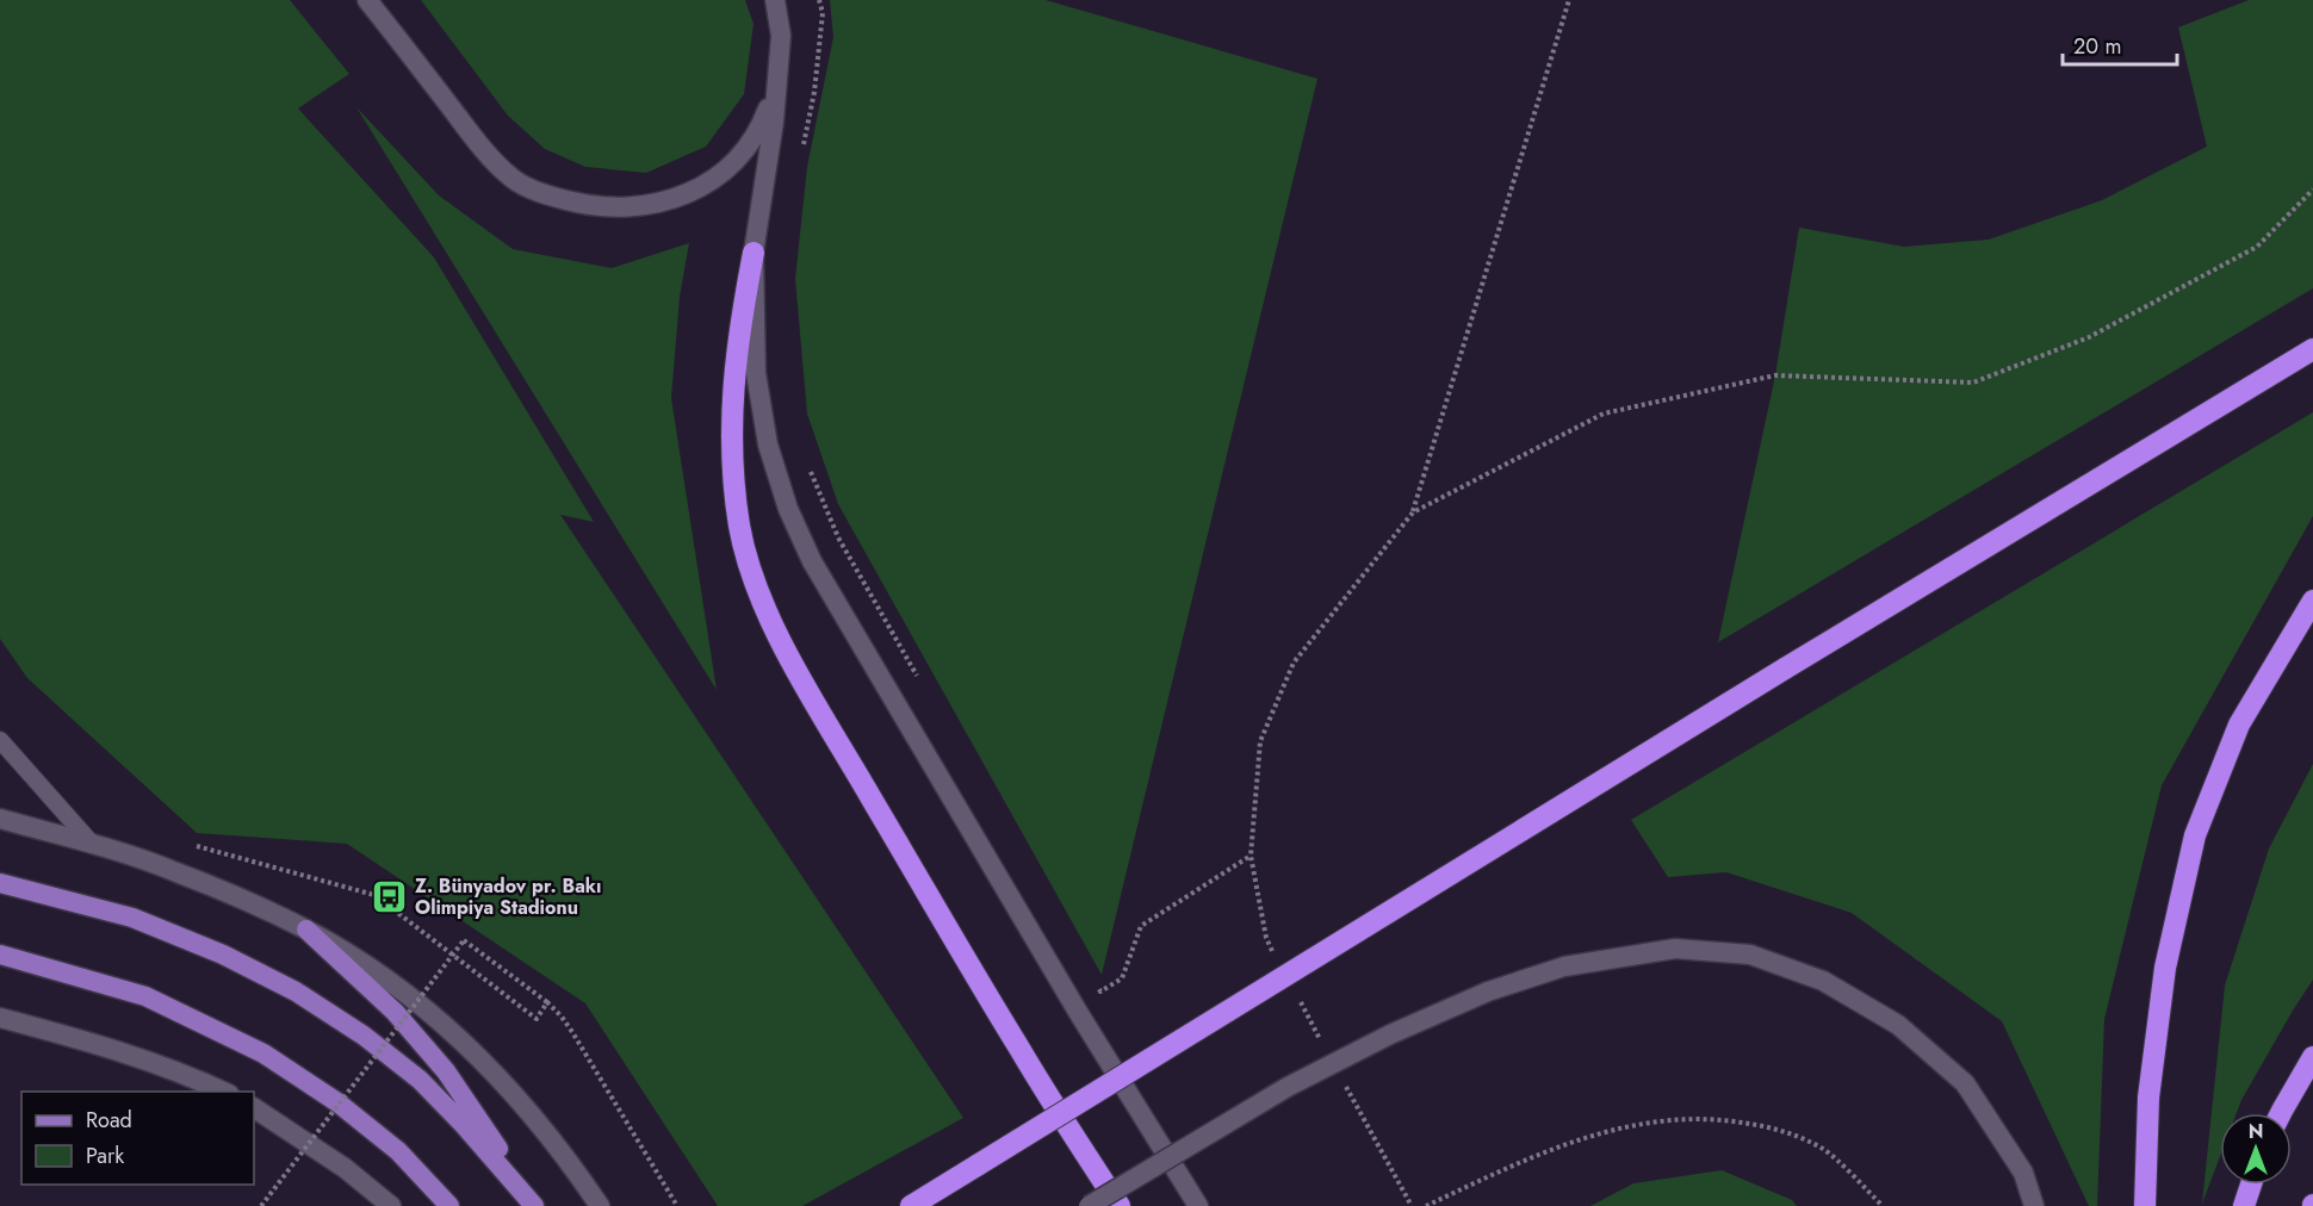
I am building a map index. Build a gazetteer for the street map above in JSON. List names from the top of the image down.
{
  "places": {
    "bus stop": ["Z. Bünyadov pr. Bakı Olimpiya Stadionu"]
  },
  "legend": ["Road", "Park"],
  "scale_bar": "20 m",
  "north": "top"
}
